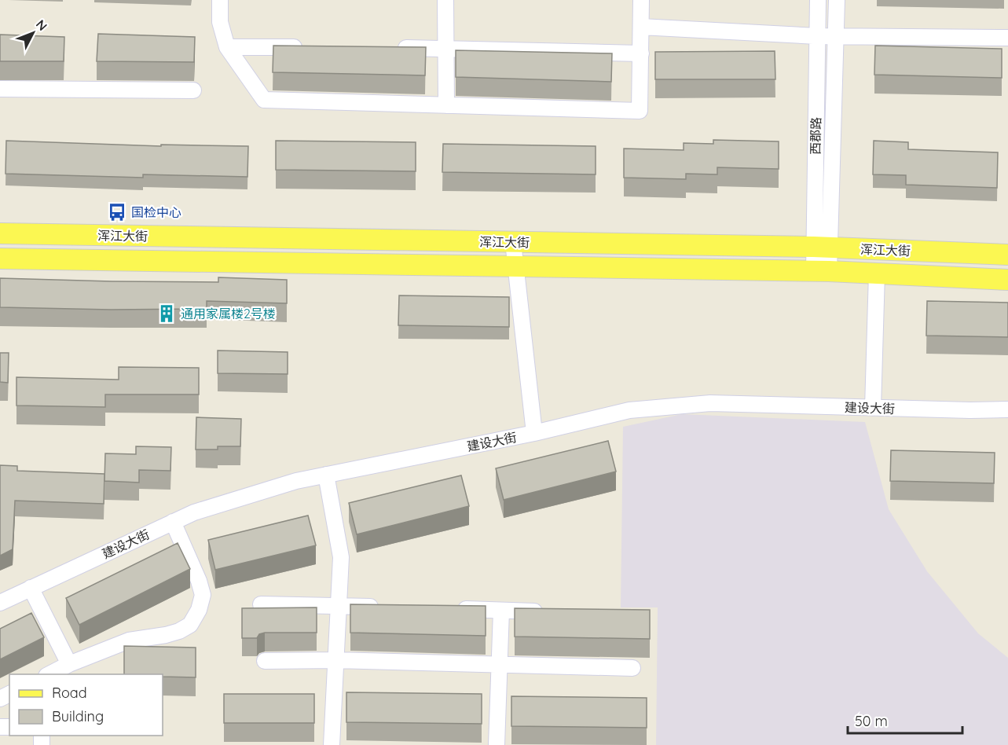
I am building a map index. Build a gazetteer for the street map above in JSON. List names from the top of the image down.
{
  "streets": {
    "main road": ["浑江大街"],
    "street": ["西郡路", "建设大街"]
  },
  "crossings": [
    ["西郡路", "浑江大街"]
  ],
  "places": {
    "bus stop": ["国检中心"],
    "building": ["通用家属楼2号楼"]
  },
  "legend": ["Road", "Building"],
  "scale_bar": "50 m",
  "north": "top right"
}
